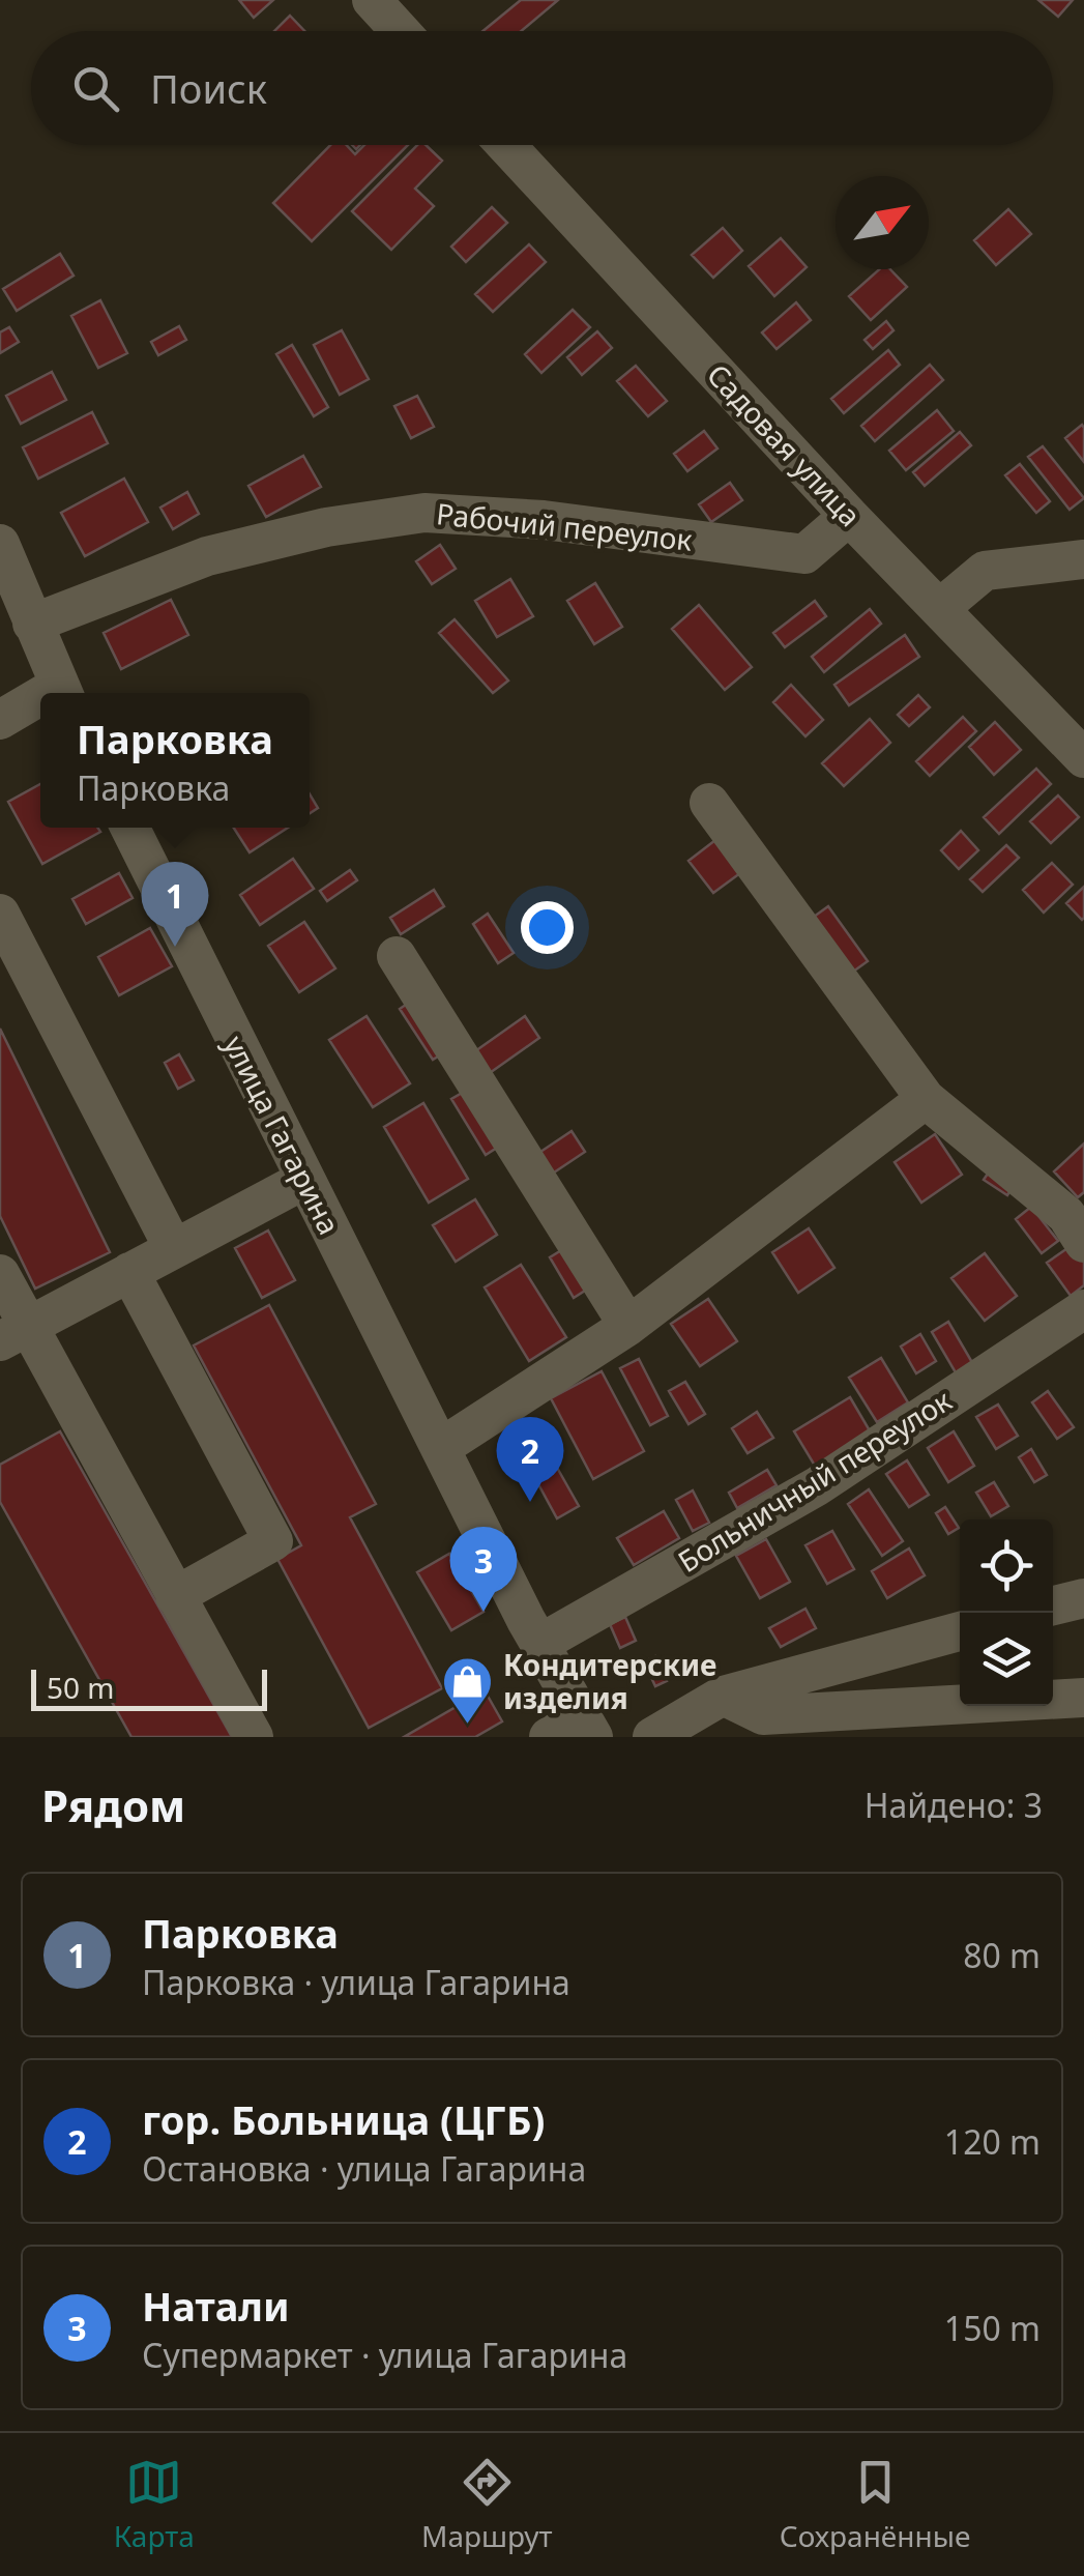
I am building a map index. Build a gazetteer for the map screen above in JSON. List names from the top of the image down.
{
  "streets": {
    "street": [
      "Садовая улица",
      "Рабочий переулок",
      "улица Гагарина",
      "Больничный переулок"
    ]
  },
  "crossings": [
    ["Садовая улица", "Рабочий переулок"],
    ["улица Гагарина", "Больничный переулок"]
  ],
  "places": {
    "shop": ["Кондитерские изделия"]
  },
  "scale_bar": "50 m",
  "north": "top right",
  "page": {
    "search": "Поиск",
    "popup": ["Парковка", "Парковка"],
    "pins": ["1", "2", "3"],
    "scale": "50 m",
    "heading": ["Рядом", "Найдено: 3"],
    "list": [
      {
        "mark": "1",
        "name": "Парковка",
        "note": "Парковка · улица Гагарина",
        "value": "80 m"
      },
      {
        "mark": "2",
        "name": "гор. Больница (ЦГБ)",
        "note": "Остановка · улица Гагарина",
        "value": "120 m"
      },
      {
        "mark": "3",
        "name": "Натали",
        "note": "Супермаркет · улица Гагарина",
        "value": "150 m"
      }
    ],
    "nav": ["Карта", "Маршрут", "Сохранённые"]
  }
}
